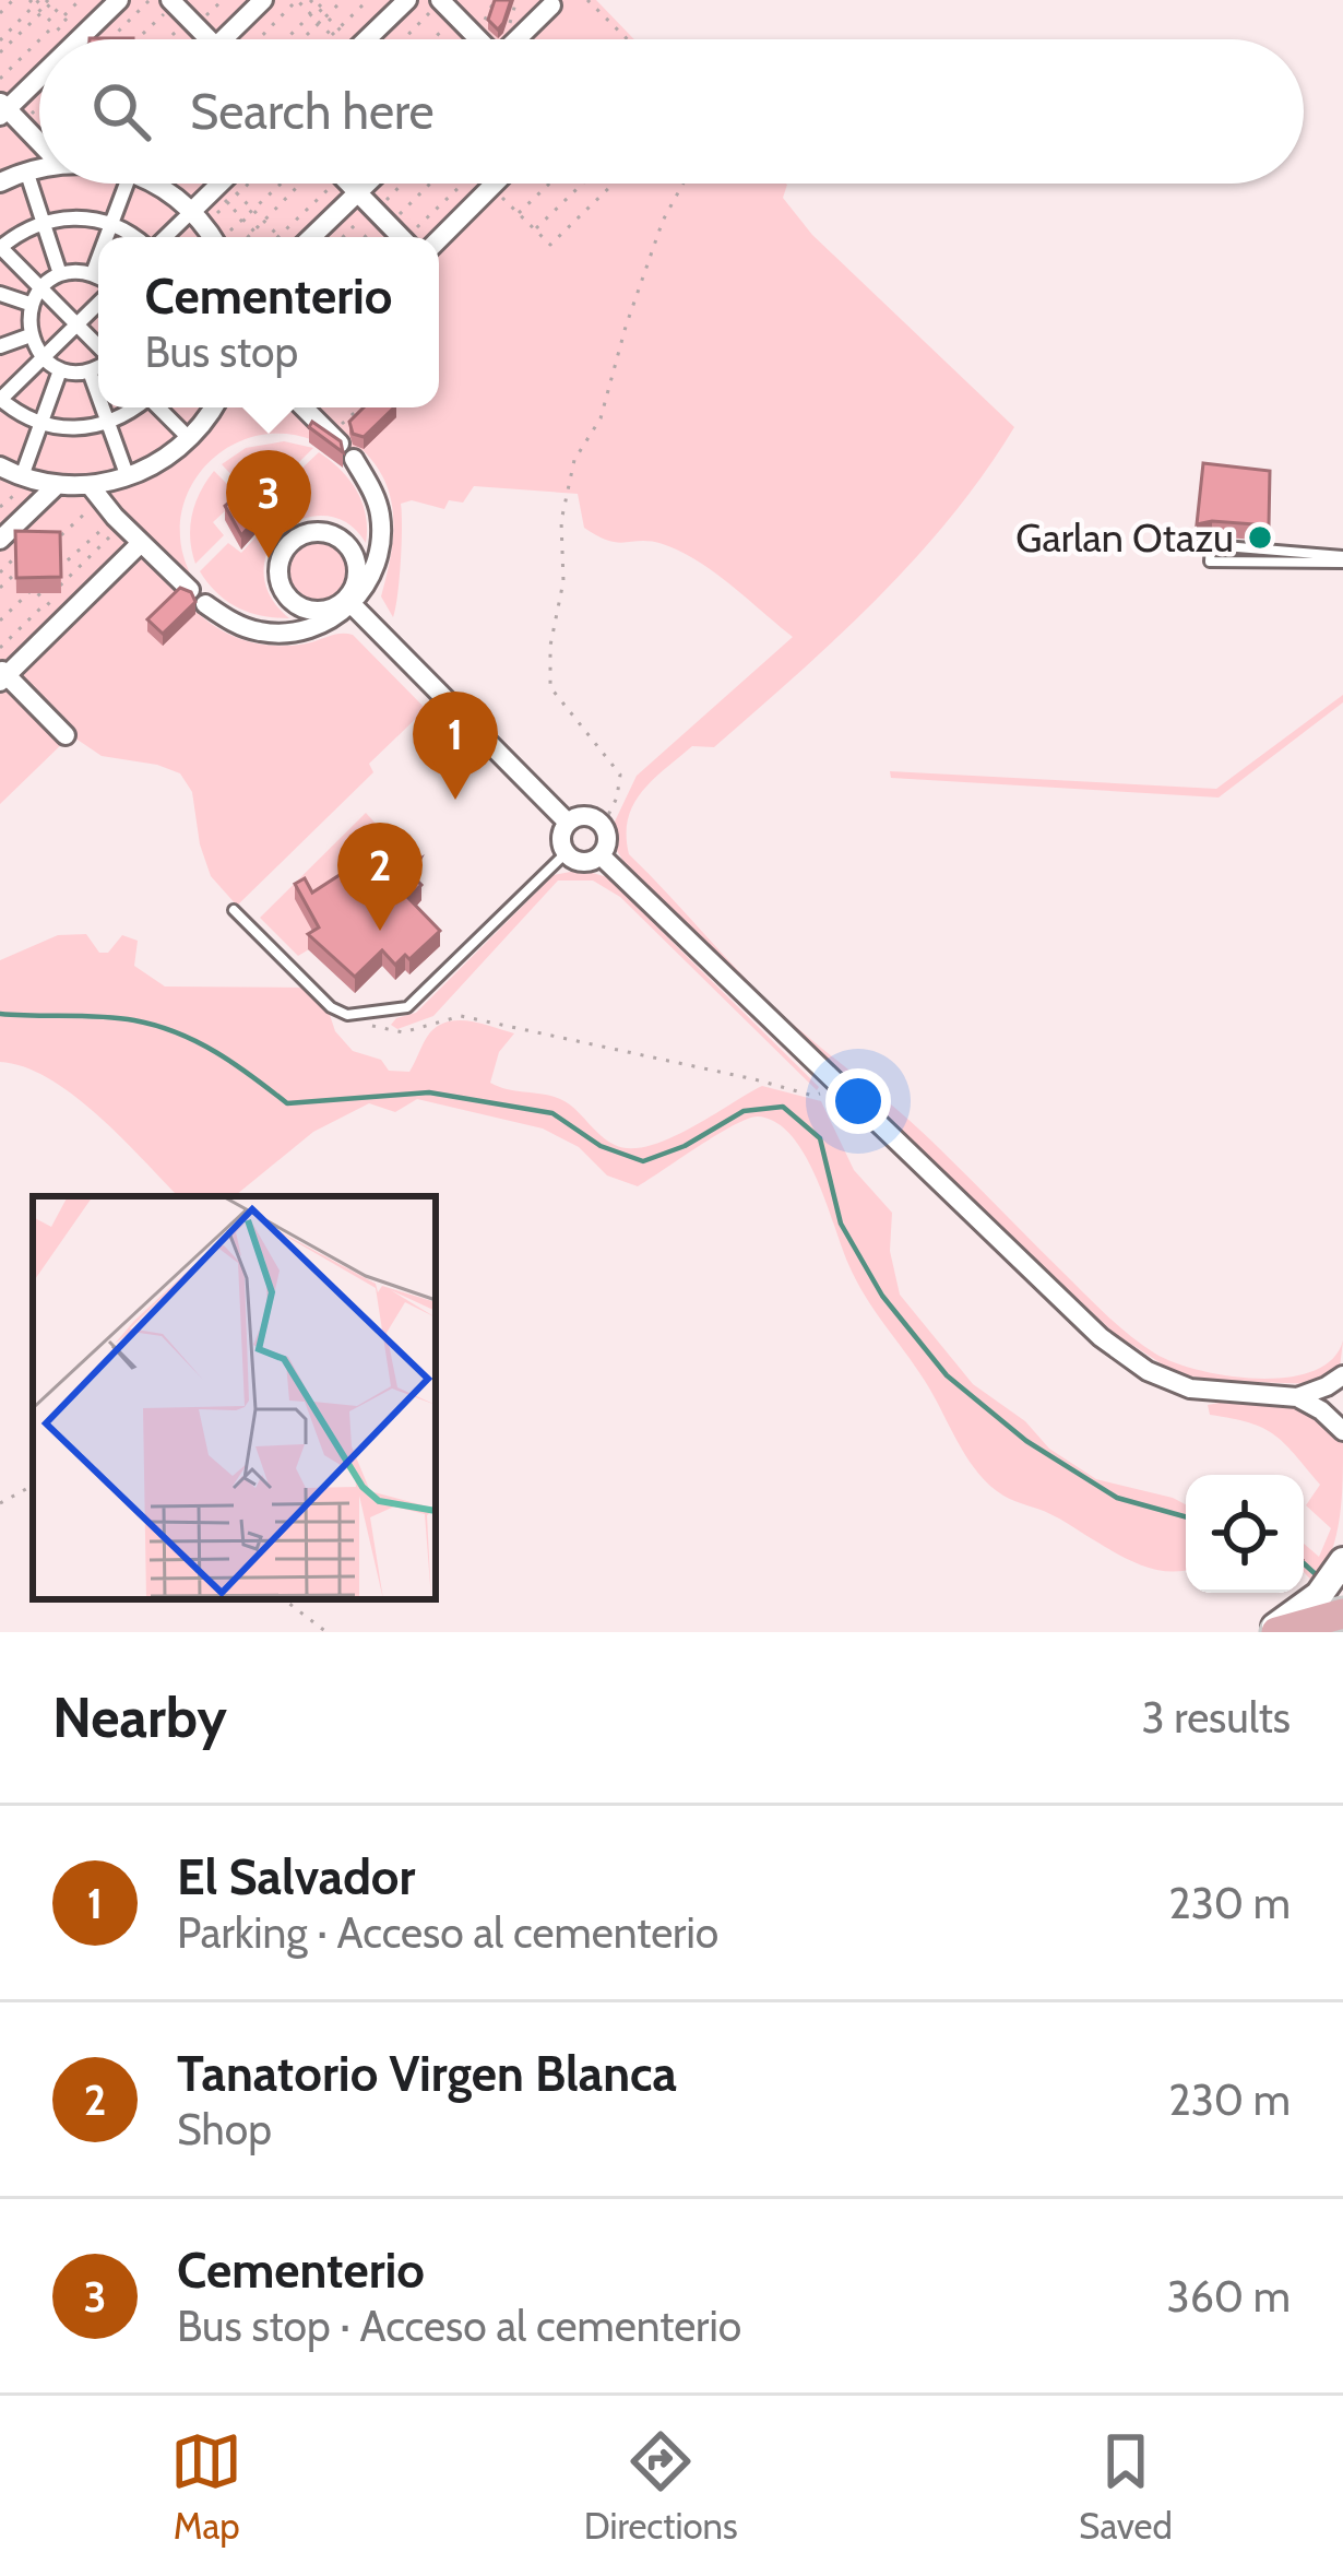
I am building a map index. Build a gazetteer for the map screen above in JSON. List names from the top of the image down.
{
  "places": ["Garlan Otazu"],
  "page": {
    "search": "Search here",
    "popup": ["Cementerio", "Bus stop"],
    "pins": ["3", "1", "2"],
    "heading": ["Nearby", "3 results"],
    "list": [
      {
        "mark": "1",
        "name": "El Salvador",
        "note": "Parking · Acceso al cementerio",
        "value": "230 m"
      },
      {
        "mark": "2",
        "name": "Tanatorio Virgen Blanca",
        "note": "Shop",
        "value": "230 m"
      },
      {
        "mark": "3",
        "name": "Cementerio",
        "note": "Bus stop · Acceso al cementerio",
        "value": "360 m"
      }
    ],
    "nav": ["Map", "Directions", "Saved"]
  }
}
